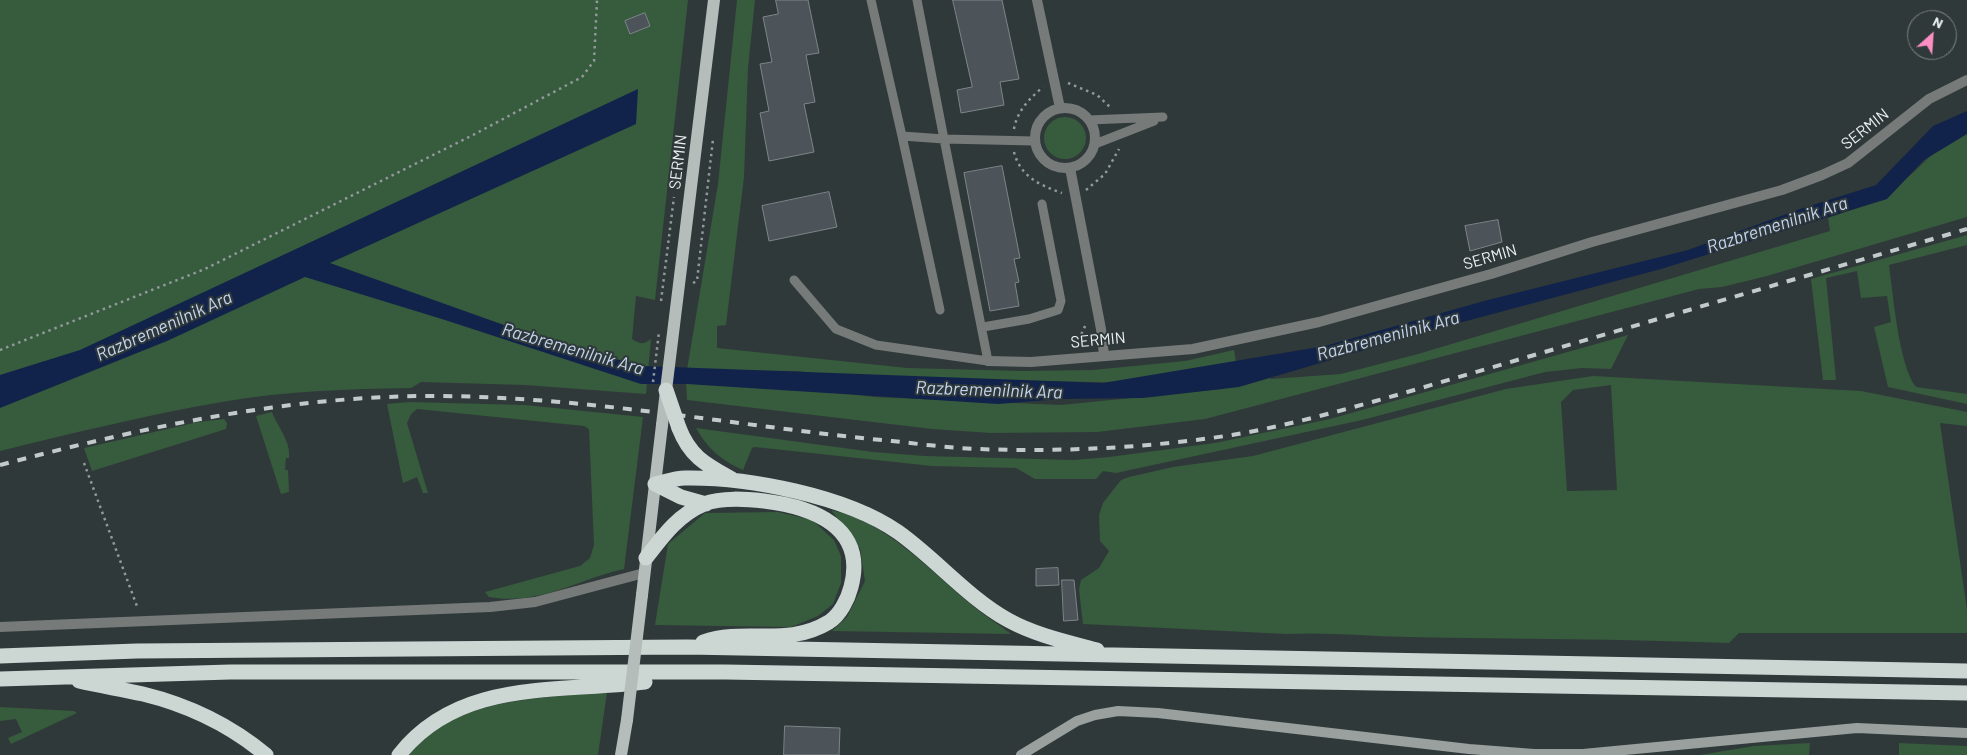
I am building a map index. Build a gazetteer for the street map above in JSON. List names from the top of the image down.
{
  "streets": {
    "main road": ["SERMIN"]
  },
  "water": ["Razbremenilnik Ara"],
  "north": "top right"
}
